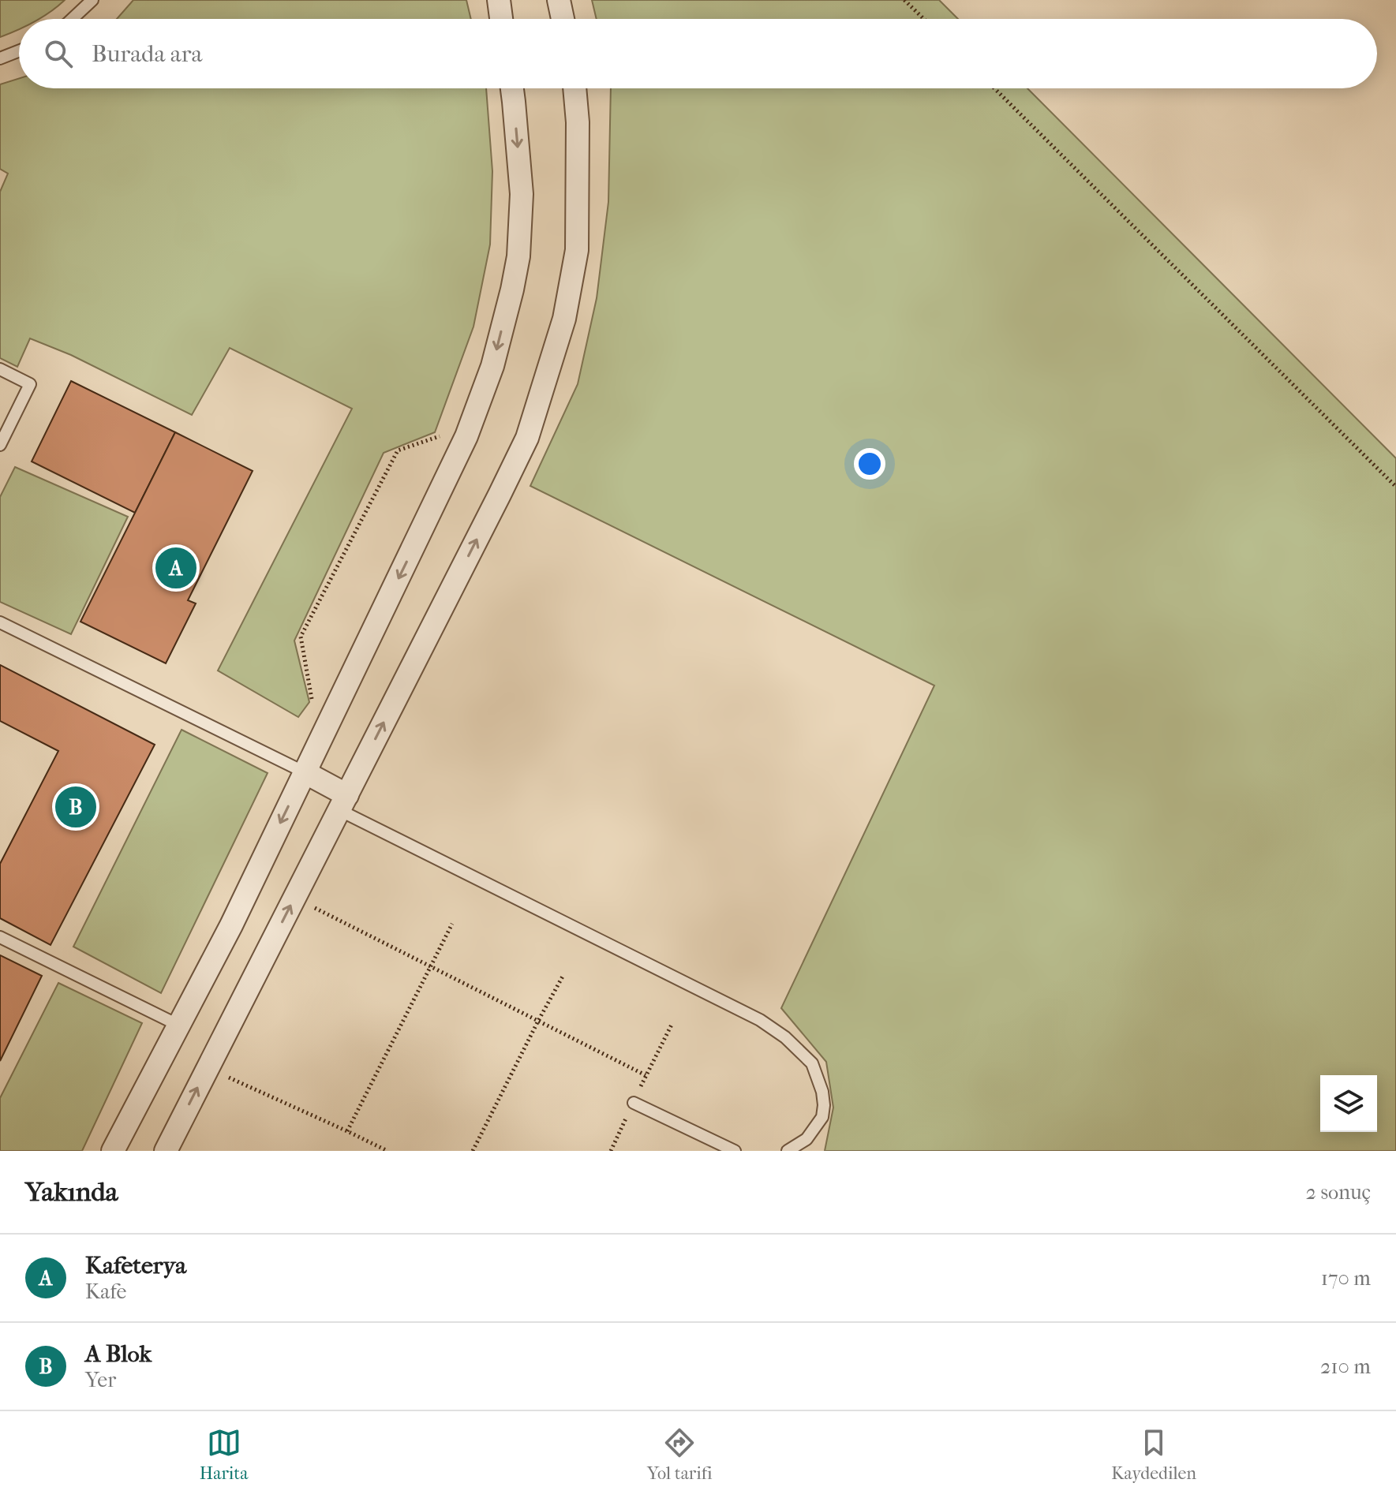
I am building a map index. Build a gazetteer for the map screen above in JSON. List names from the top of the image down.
{
  "page": {
    "search": "Burada ara",
    "pins": ["A", "B"],
    "heading": ["Yakında", "2 sonuç"],
    "list": [
      {
        "mark": "A",
        "name": "Kafeterya",
        "note": "Kafe",
        "value": "170 m"
      },
      {
        "mark": "B",
        "name": "A Blok",
        "note": "Yer",
        "value": "210 m"
      }
    ],
    "nav": ["Harita", "Yol tarifi", "Kaydedilen"]
  }
}
